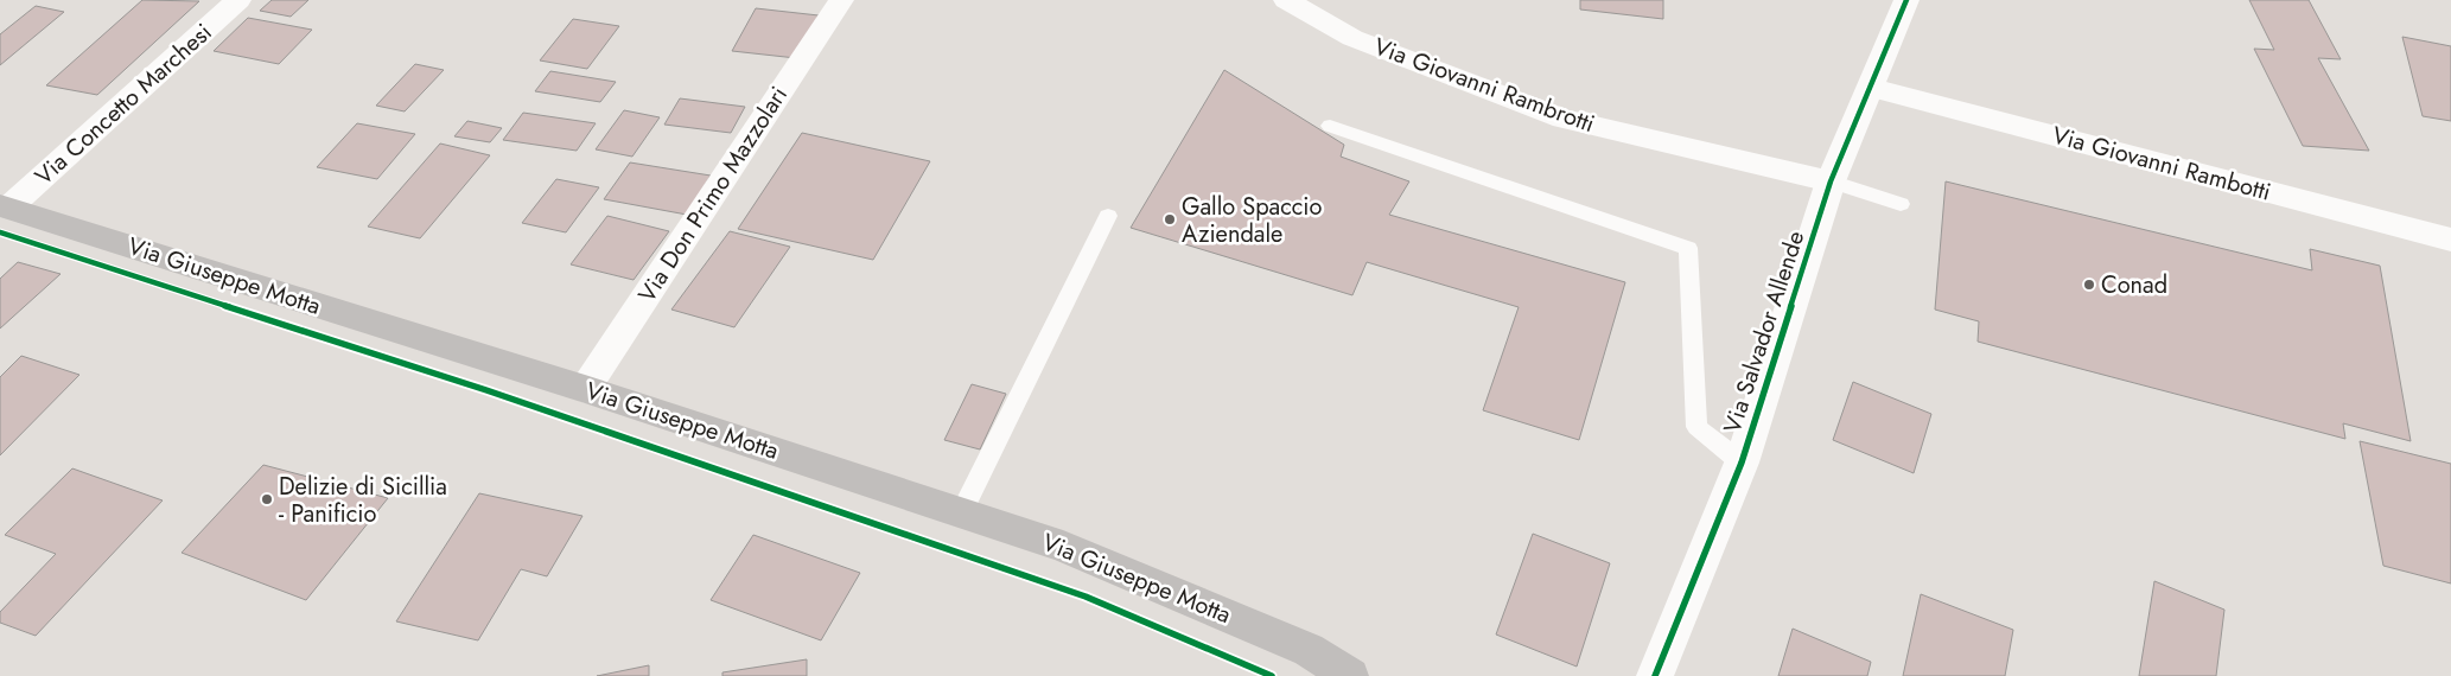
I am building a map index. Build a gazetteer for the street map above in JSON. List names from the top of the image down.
{
  "streets": {
    "main road": ["Via Giuseppe Motta"],
    "street": [
      "Via Giovanni Rambrotti",
      "Via Concetto Marchesi",
      "Via Giovanni Rambotti",
      "Via Don Primo Mazzolari",
      "Via Salvador Allende"
    ]
  },
  "crossings": [
    ["Via Giovanni Rambrotti", "Via Salvador Allende"],
    ["Via Concetto Marchesi", "Via Giuseppe Motta"],
    ["Via Giovanni Rambotti", "Via Salvador Allende"],
    ["Via Don Primo Mazzolari", "Via Giuseppe Motta"]
  ],
  "places": ["Gallo Spaccio Aziendale", "Conad", "Delizie di Sicillia - Panificio"]
}
